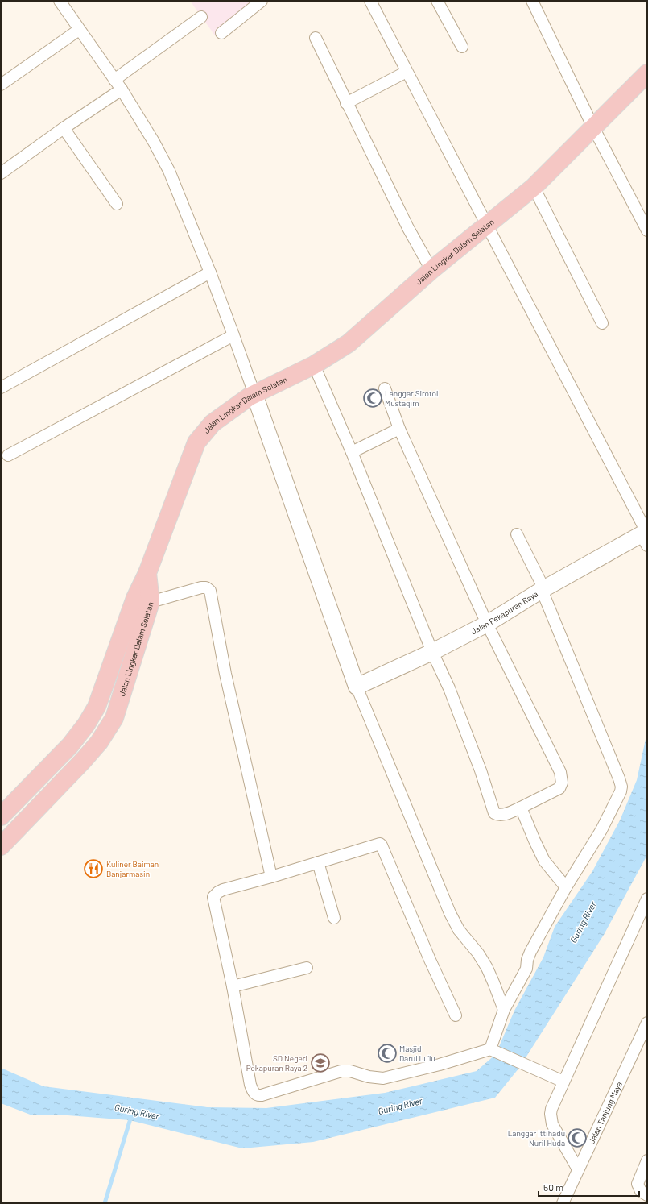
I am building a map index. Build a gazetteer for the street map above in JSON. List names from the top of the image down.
{
  "streets": {
    "main road": ["Jalan Lingkar Dalam Selatan"],
    "street": ["Jalan Pekapuran Raya", "Jalan Tanjung Maya"]
  },
  "water": ["Guring River"],
  "places": {
    "mosque": ["Langgar Sirotol Mustaqim", "Masjid Darul Lu'lu", "Langgar Ittihadu Nuril Huda"],
    "restaurant": ["Kuliner Baiman Banjarmasin"],
    "school or university": ["SD Negeri Pekapuran Raya 2"]
  },
  "scale_bar": "50 m"
}
